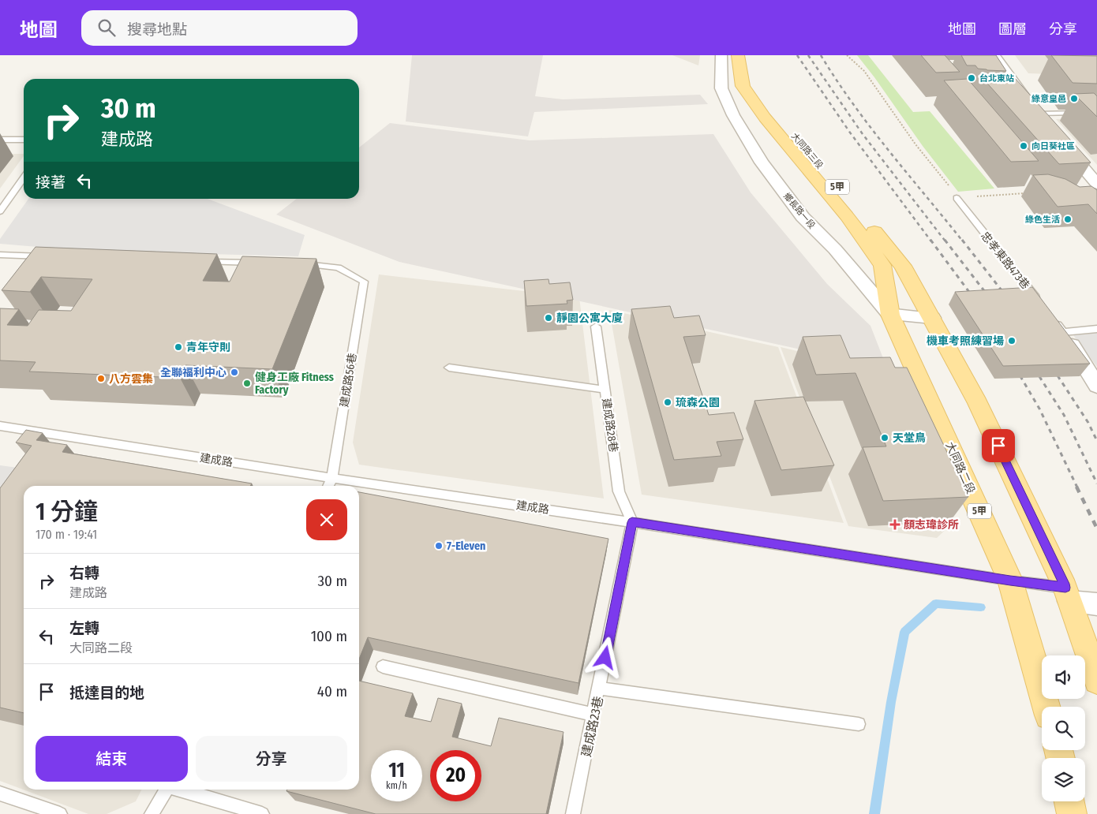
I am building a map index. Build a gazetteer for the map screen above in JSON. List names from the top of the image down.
{
  "streets": {
    "main road": ["大同路三段", "5甲", "大同路二段"],
    "street": ["鄉長路一段"],
    "lane": [
      "忠孝東路473巷",
      "建成路56巷",
      "建成路28巷",
      "建成路",
      "建成路23巷"
    ]
  },
  "crossings": [
    ["大同路三段", "5甲"],
    ["大同路三段", "鄉長路一段"],
    ["大同路三段", "大同路二段"],
    ["5甲", "建成路"],
    ["鄉長路一段", "大同路二段"],
    ["建成路56巷", "建成路"],
    ["建成路28巷", "建成路"],
    ["建成路28巷", "建成路23巷"],
    ["建成路", "大同路二段"],
    ["建成路", "建成路23巷"]
  ],
  "places": {
    "other": [
      "台北東站",
      "綠意皇邑",
      "向日葵社區",
      "綠色生活",
      "靜園公寓大廈",
      "機車考照練習場",
      "青年守則",
      "全聯福利中心",
      "八方雲集",
      "健身工廠 Fitness Factory",
      "琉森公園",
      "天堂鳥",
      "7-Eleven"
    ],
    "health": ["顏志瑋診所"]
  },
  "page": {
    "header": "地圖",
    "search": "搜尋地點",
    "nav": ["地圖", "圖層", "分享"],
    "turn": ["30 m", "建成路"],
    "then": "接著",
    "heading": ["1 分鐘", "170 m · 19:41"],
    "list": [
      {
        "name": "右轉",
        "note": "建成路",
        "value": "30 m"
      },
      {
        "name": "左轉",
        "note": "大同路二段",
        "value": "100 m"
      },
      {
        "name": "抵達目的地",
        "value": "40 m"
      }
    ],
    "buttons": ["結束", "分享"],
    "speed": "11 km/h",
    "limit": "20"
  }
}
